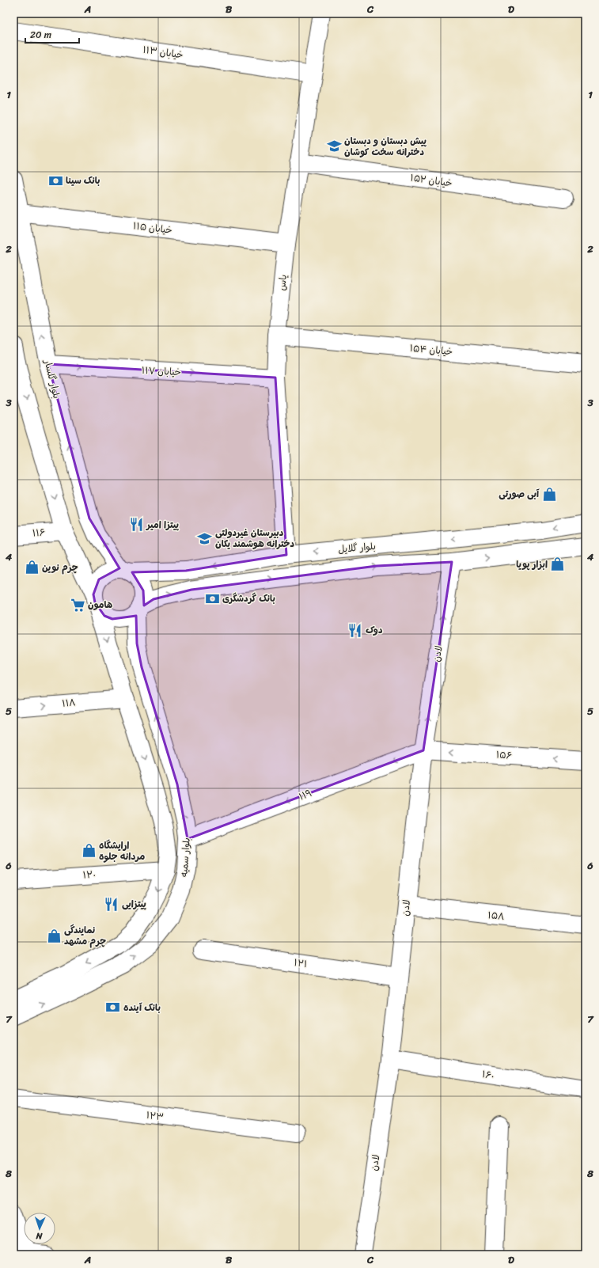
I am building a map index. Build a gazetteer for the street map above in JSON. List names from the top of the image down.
{
  "streets": {
    "street": [
      "خیابان ۱۱۳",
      "خیابان ۱۵۲",
      "خیابان ۱۱۵",
      "یاس",
      "خیابان ۱۵۴",
      "خیابان ۱۱۷",
      "بلوار گلسار",
      "۱۱۶",
      "بلوار گلایل",
      "لادن",
      "۱۱۸",
      "۱۵۶",
      "۱۱۹",
      "بلوار سمیه",
      "۱۲۰",
      "۱۵۸",
      "۱۲۱",
      "۱۶۰",
      "۱۲۳"
    ]
  },
  "crossings": [
    ["خیابان ۱۱۳", "یاس"],
    ["خیابان ۱۵۲", "یاس"],
    ["خیابان ۱۱۵", "یاس"],
    ["خیابان ۱۱۵", "بلوار گلسار"],
    ["یاس", "خیابان ۱۵۴"],
    ["یاس", "خیابان ۱۱۷"],
    ["یاس", "بلوار گلایل"],
    ["خیابان ۱۱۷", "بلوار گلسار"],
    ["بلوار گلسار", "بلوار گلایل"],
    ["بلوار گلسار", "بلوار سمیه"],
    ["بلوار گلایل", "بلوار سمیه"],
    ["لادن", "۱۵۶"],
    ["لادن", "۱۱۹"],
    ["لادن", "۱۵۸"],
    ["لادن", "۱۲۱"],
    ["لادن", "۱۶۰"],
    ["۱۱۸", "بلوار سمیه"],
    ["۱۵۶", "۱۱۹"],
    ["۱۱۹", "بلوار سمیه"],
    ["بلوار سمیه", "۱۲۰"]
  ],
  "one_way": [
    "خیابان ۱۱۷",
    "۱۱۸",
    "۱۵۶",
    "۱۱۹"
  ],
  "places": {
    "school or university": ["پیش دبستان و دبستان دخترانه سخت کوشان", "دبیرستان غیردولتی دخترانه هوشمند یکان"],
    "bank": ["بانک سینا", "بانک گردشگری", "بانک آینده"],
    "shop": [
      "آبی صورتی",
      "ابزار پویا",
      "چرم نوین",
      "ارایشگاه مردانه جلوه",
      "نمایندگی چرم مشهد"
    ],
    "restaurant": ["پیتزا امیر", "دوک", "پیتزایی"],
    "supermarket": ["هامون"]
  },
  "scale_bar": "20 m",
  "north": "bottom",
  "grid": {
    "columns": [
      "A",
      "B",
      "C",
      "D"
    ],
    "rows": [
      "1",
      "2",
      "3",
      "4",
      "5",
      "6",
      "7",
      "8"
    ]
  }
}
